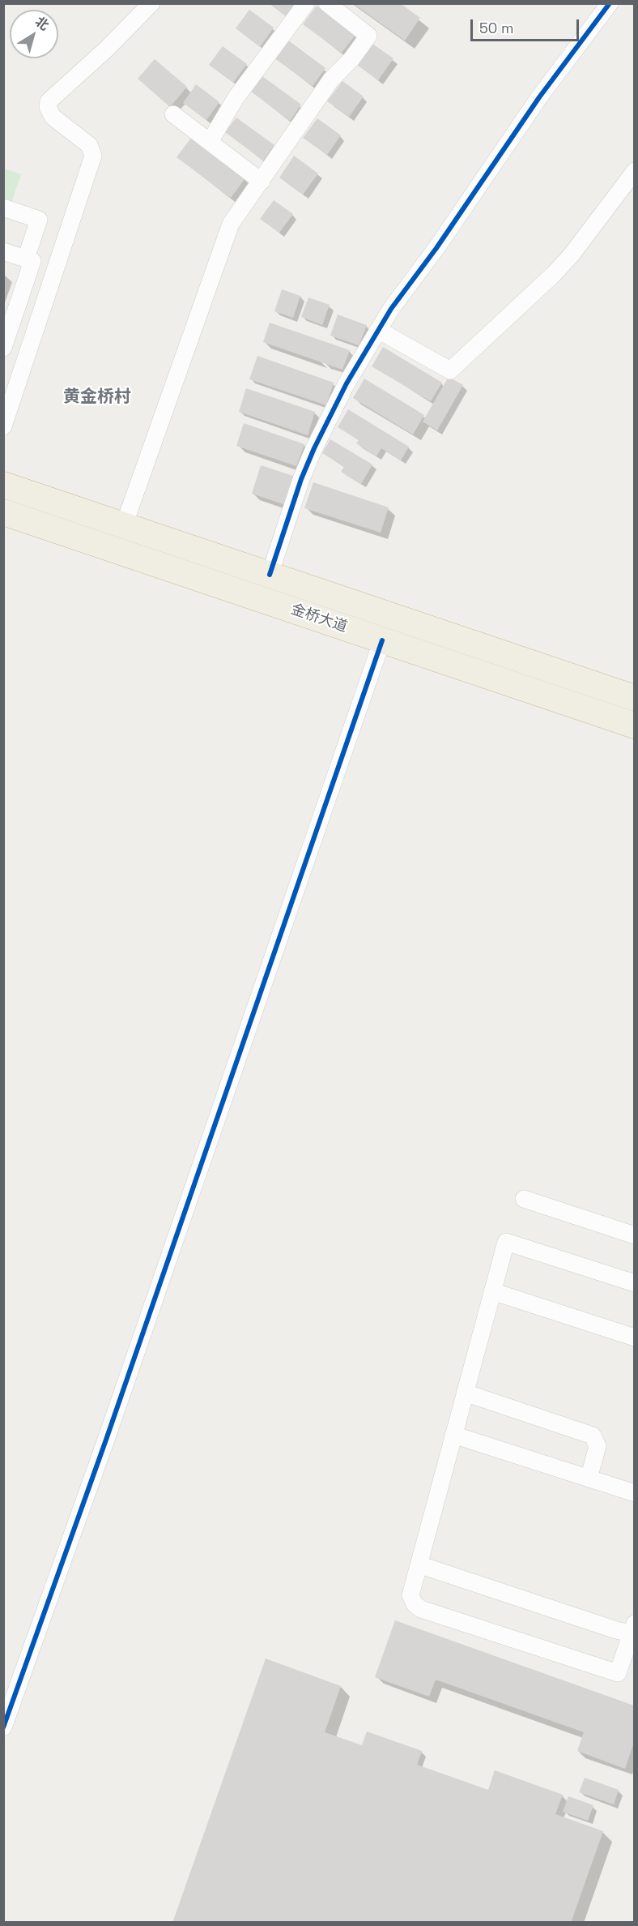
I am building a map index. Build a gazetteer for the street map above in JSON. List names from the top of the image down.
{
  "streets": {
    "highway": ["金桥大道"]
  },
  "districts": ["黄金桥村"],
  "scale_bar": "50 m",
  "north": "top right"
}
